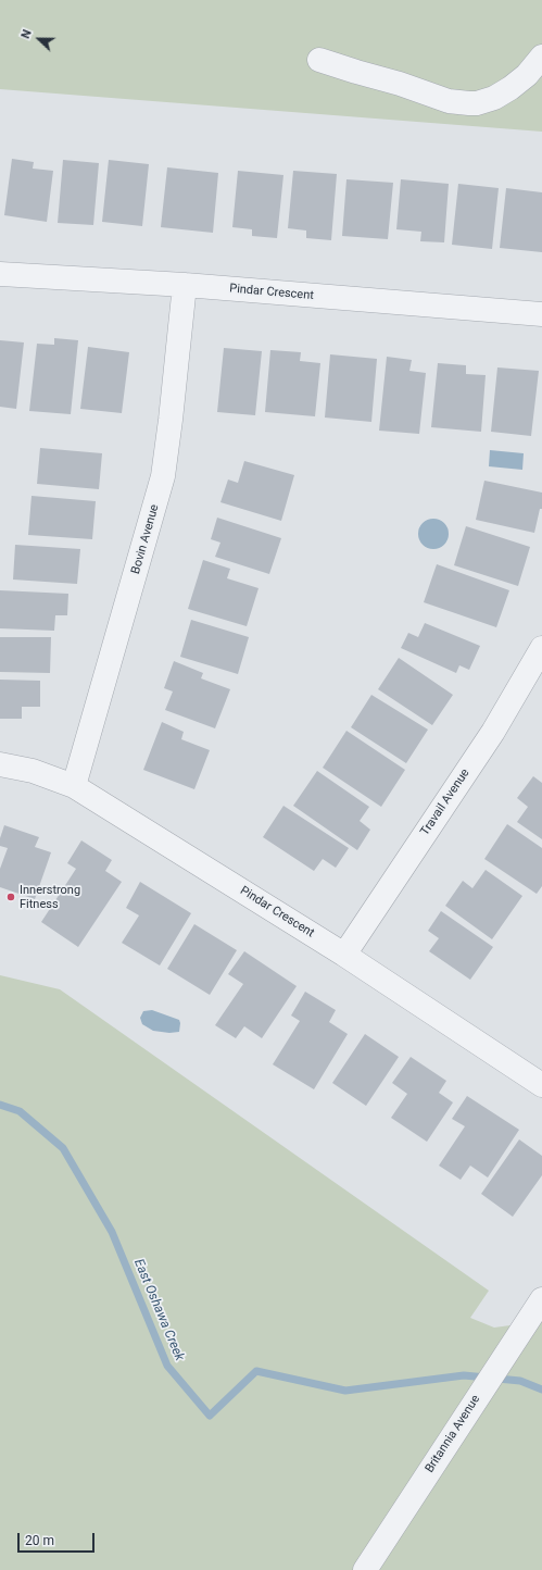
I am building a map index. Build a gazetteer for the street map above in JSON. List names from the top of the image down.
{
  "streets": {
    "street": [
      "Pindar Crescent",
      "Bovin Avenue",
      "Travail Avenue",
      "Britannia Avenue"
    ]
  },
  "crossings": [
    ["Pindar Crescent", "Bovin Avenue"],
    ["Pindar Crescent", "Travail Avenue"]
  ],
  "water": ["East Oshawa Creek"],
  "places": ["Innerstrong Fitness"],
  "scale_bar": "20 m",
  "north": "left"
}
